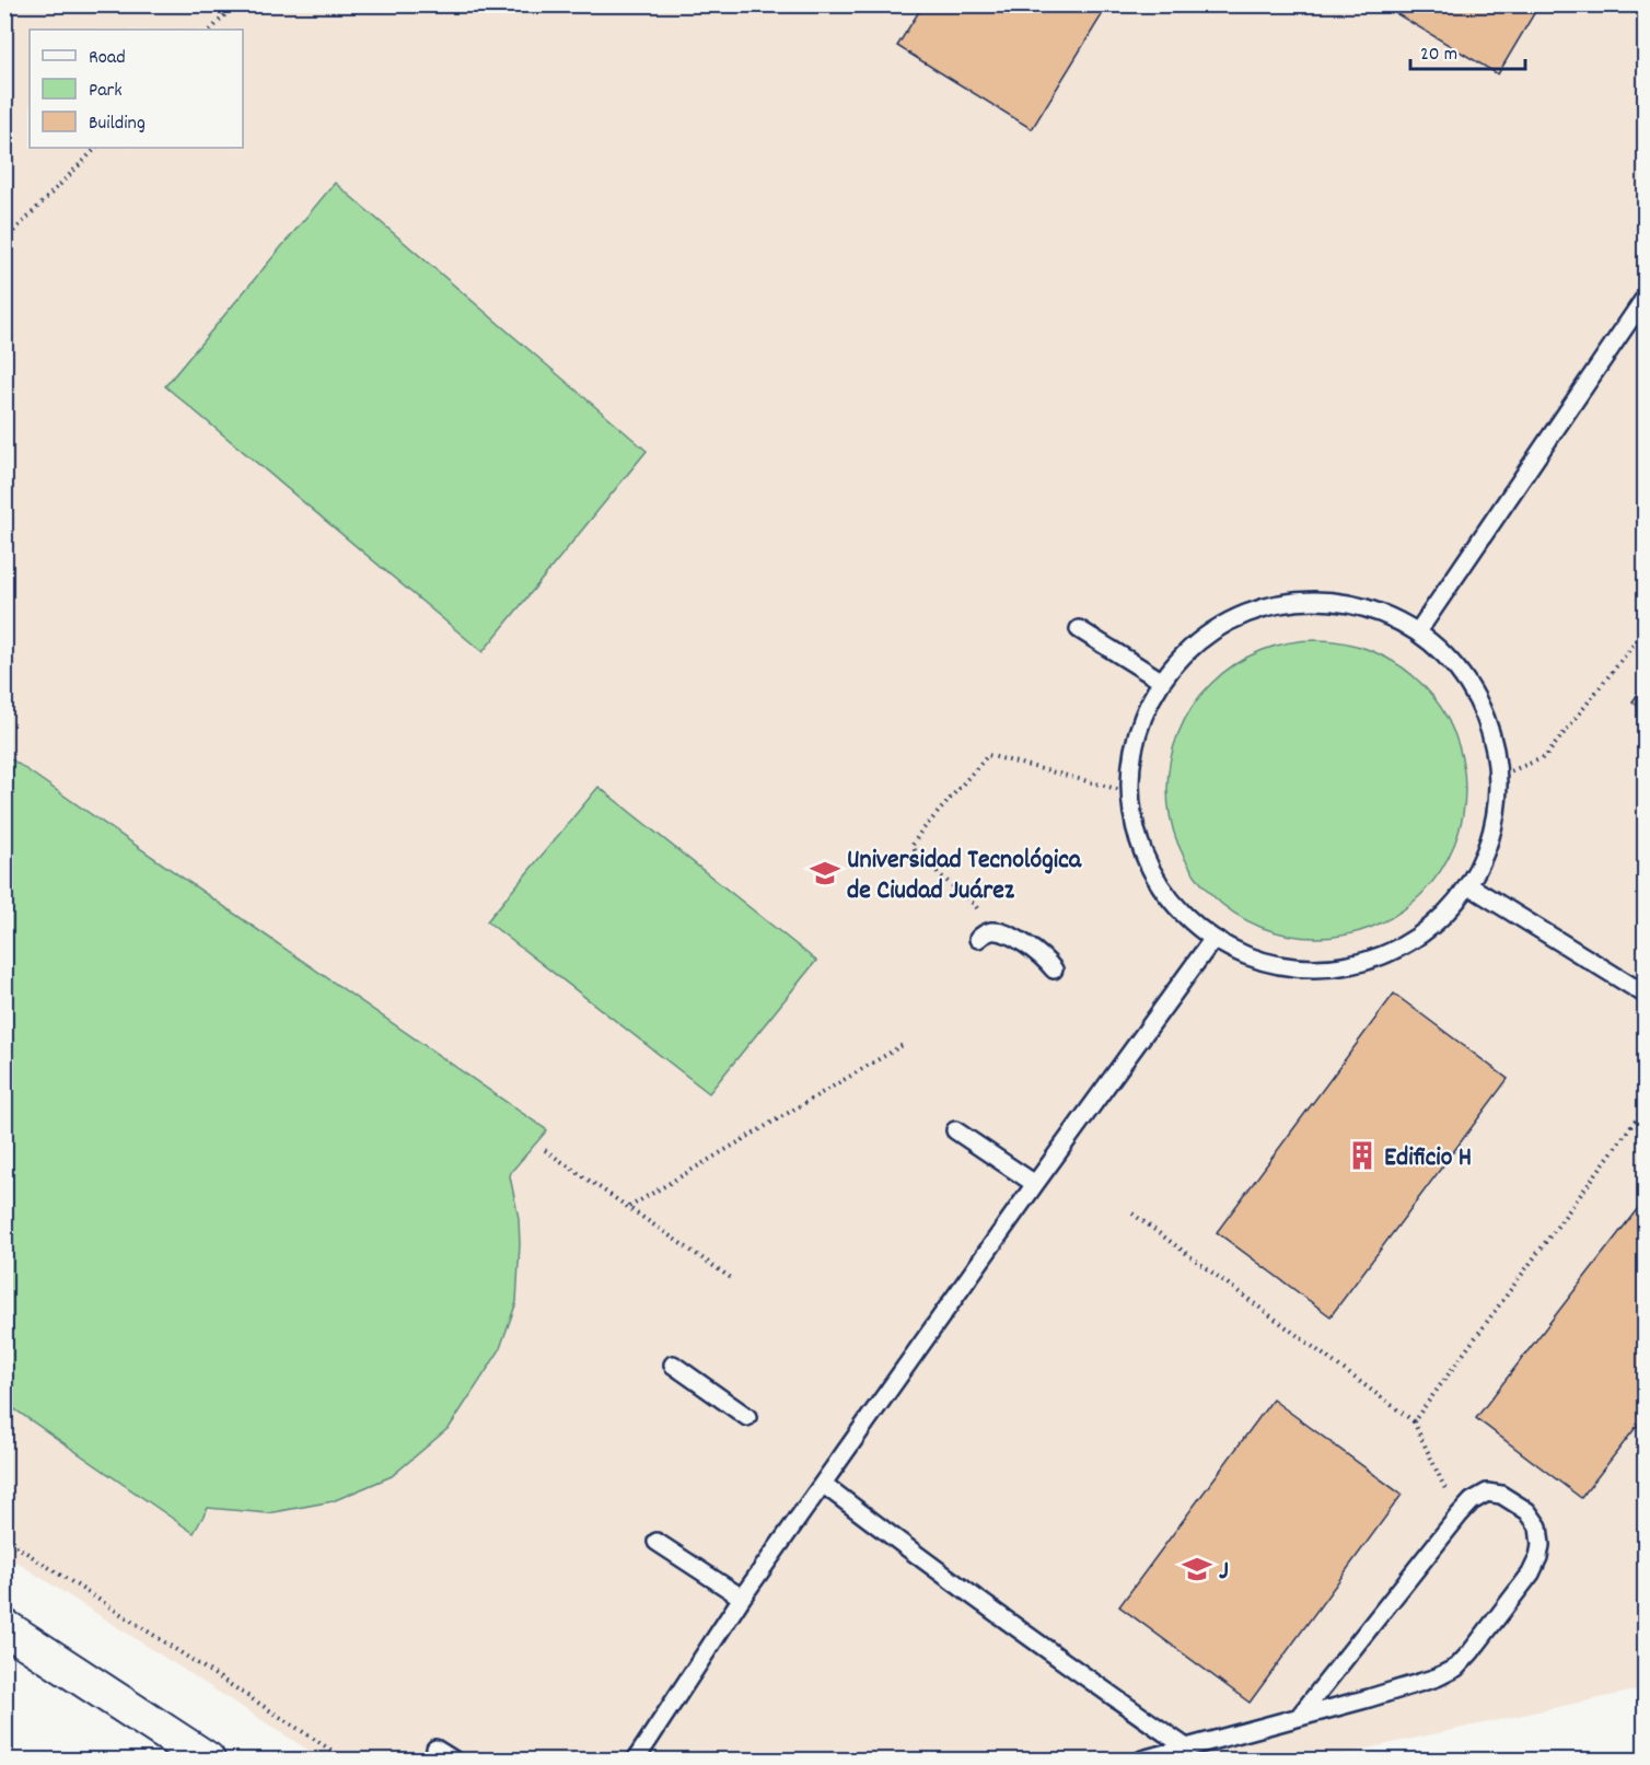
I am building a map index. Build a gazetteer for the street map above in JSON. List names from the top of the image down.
{
  "places": {
    "school or university": ["Universidad Tecnológica de Ciudad Juárez", "J"],
    "building": ["Edificio H"]
  },
  "legend": ["Road", "Park", "Building"],
  "scale_bar": "20 m"
}
